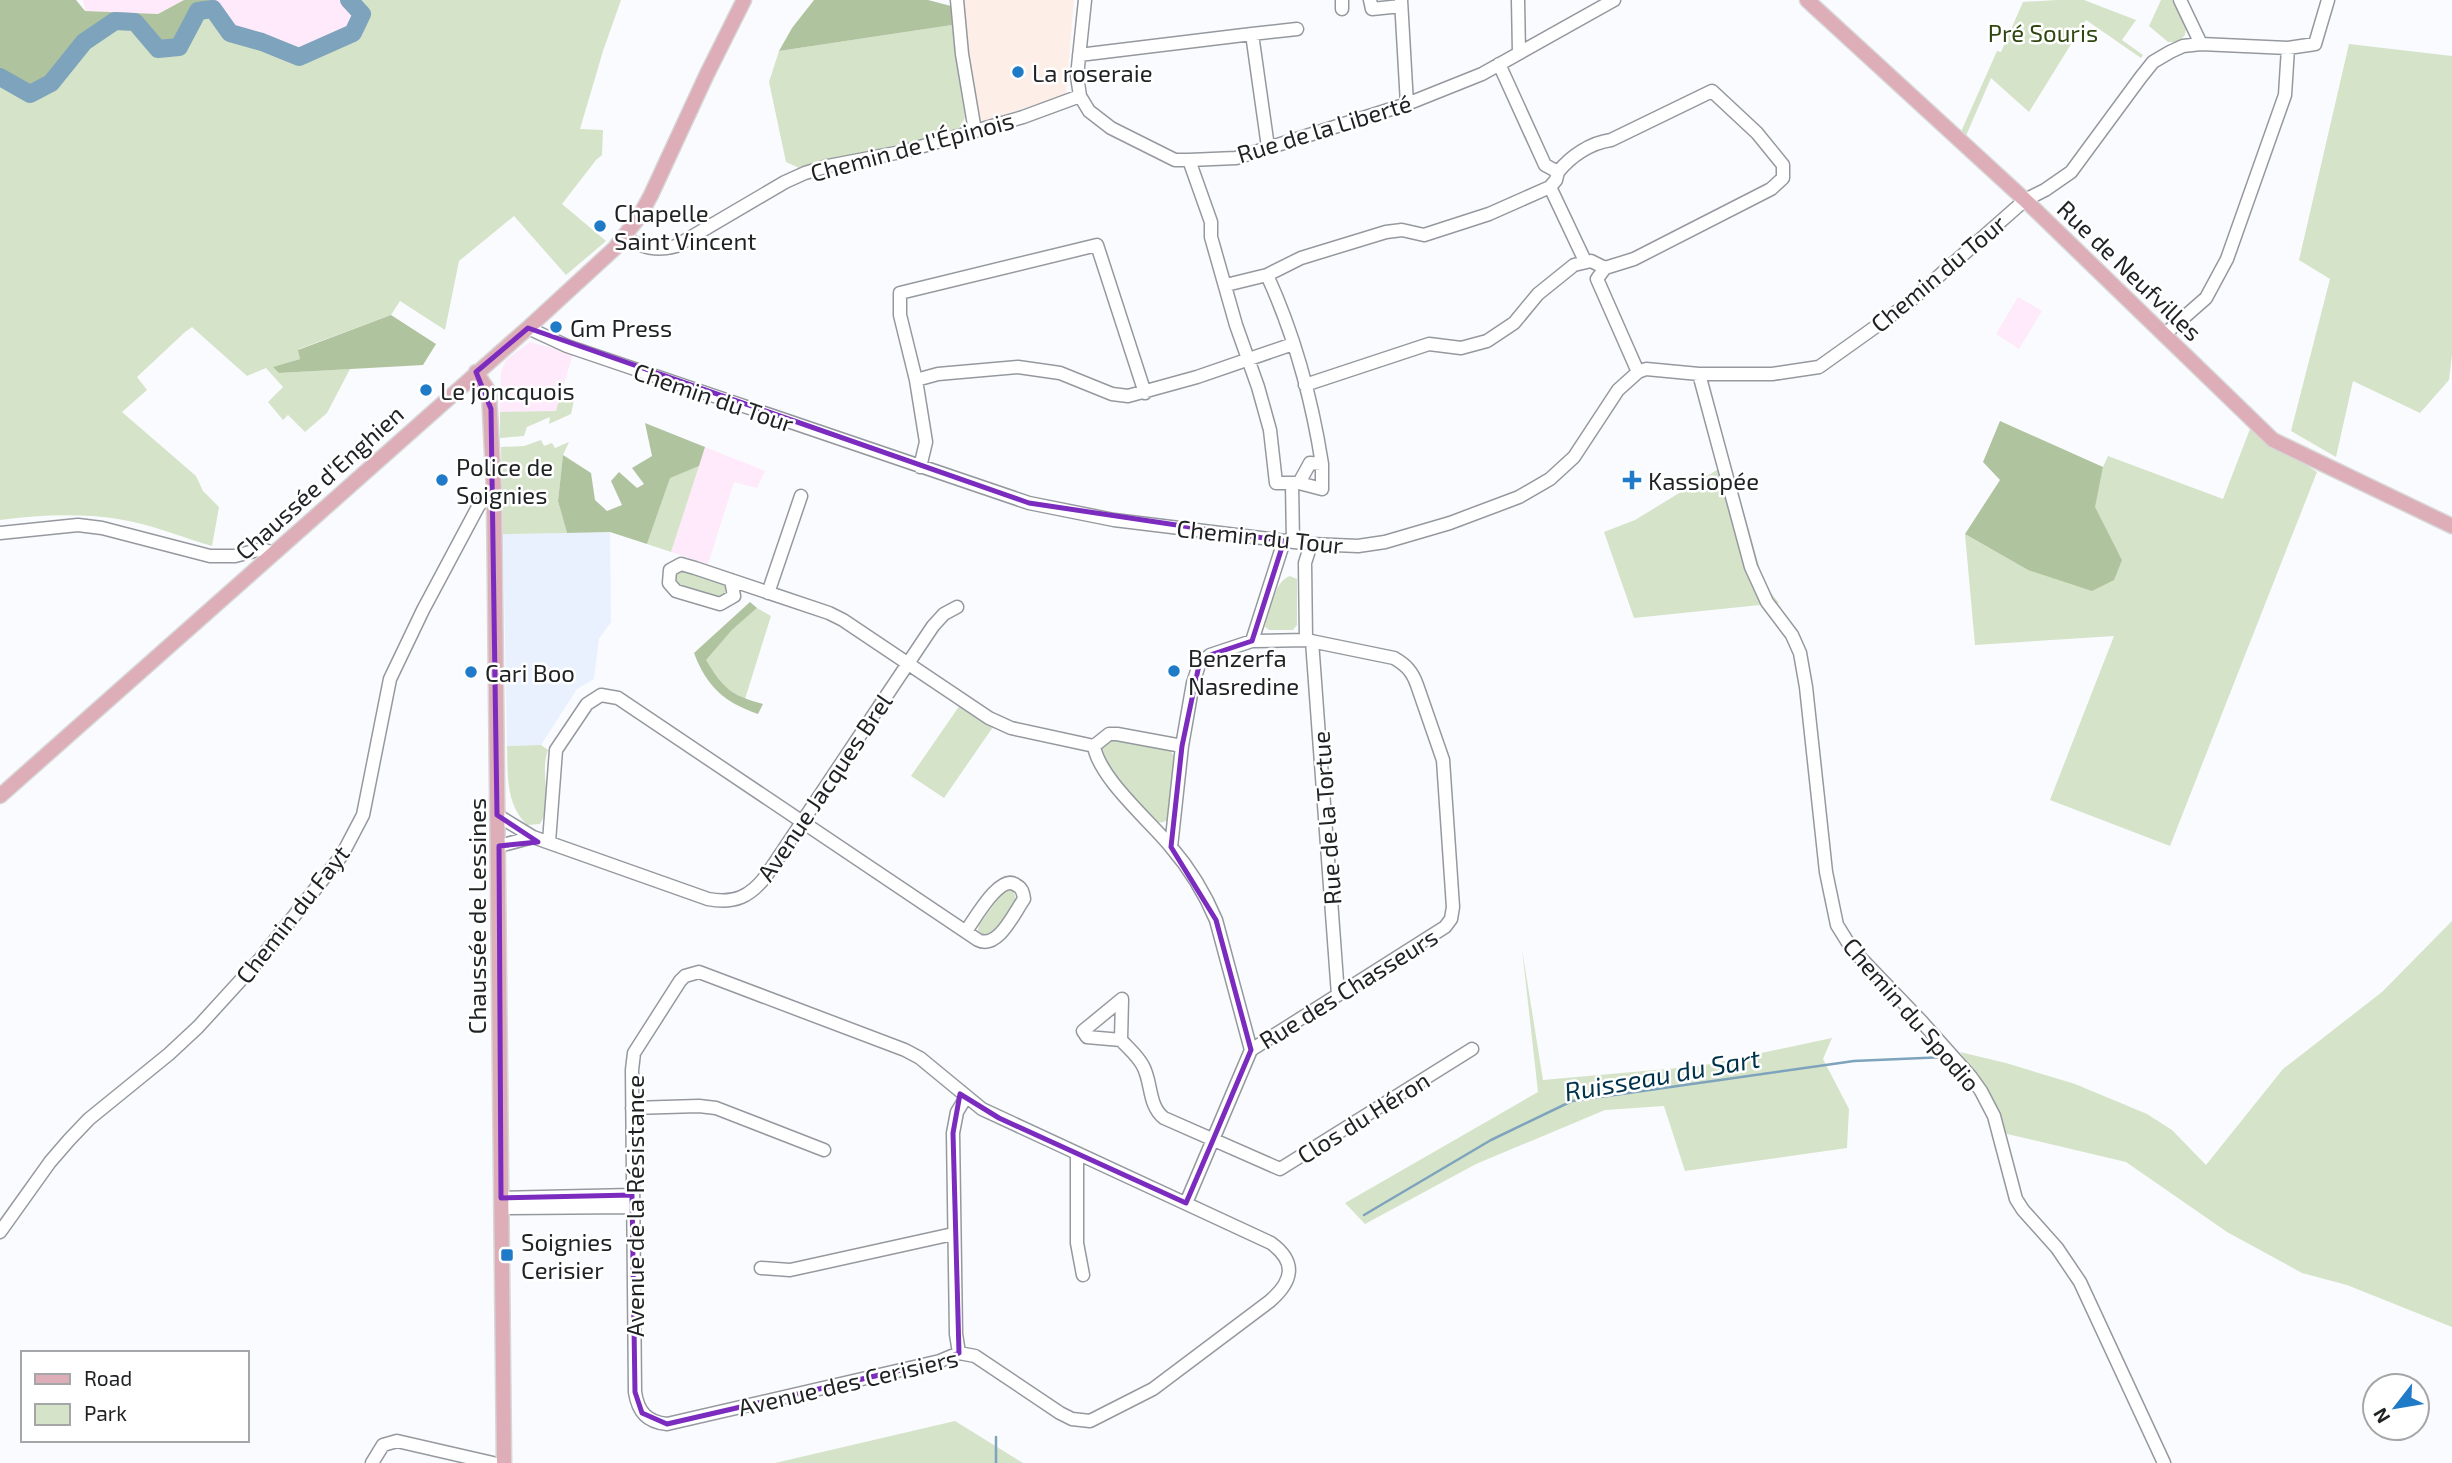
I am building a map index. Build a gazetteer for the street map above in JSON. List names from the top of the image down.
{
  "streets": {
    "main road": ["Rue de Neufvilles", "Chaussée d'Enghien", "Chaussée de Lessines"],
    "street": [
      "Rue de la Liberté",
      "Chemin de l'Épinois",
      "Chemin du Tour",
      "Avenue Jacques Brel",
      "Rue de la Tortue",
      "Chemin du Fayt",
      "Rue des Chasseurs",
      "Chemin du Spodio",
      "Clos du Héron",
      "Avenue de la Résistance",
      "Avenue des Cerisiers"
    ]
  },
  "crossings": [
    ["Rue de la Liberté", "Chemin de l'Épinois"],
    ["Chemin de l'Épinois", "Chaussée d'Enghien"],
    ["Rue de Neufvilles", "Chemin du Tour"],
    ["Chemin du Tour", "Chaussée d'Enghien"],
    ["Chemin du Tour", "Rue de la Tortue"],
    ["Chemin du Tour", "Chemin du Spodio"],
    ["Chaussée d'Enghien", "Chaussée de Lessines"],
    ["Avenue Jacques Brel", "Chaussée de Lessines"],
    ["Rue de la Tortue", "Rue des Chasseurs"],
    ["Chemin du Fayt", "Chaussée de Lessines"],
    ["Chaussée de Lessines", "Avenue de la Résistance"],
    ["Rue des Chasseurs", "Clos du Héron"],
    ["Rue des Chasseurs", "Avenue des Cerisiers"],
    ["Avenue de la Résistance", "Avenue des Cerisiers"]
  ],
  "water": ["Ruisseau du Sart"],
  "parks": ["Pré Souris"],
  "places": {
    "other": [
      "La roseraie",
      "Chapelle Saint Vincent",
      "Gm Press",
      "Le joncquois",
      "Police de Soignies",
      "Benzerfa Nasredine",
      "Cari Boo"
    ],
    "health": ["Kassiopée"],
    "transit": ["Soignies Cerisier"]
  },
  "legend": ["Road", "Park"],
  "north": "bottom left"
}
